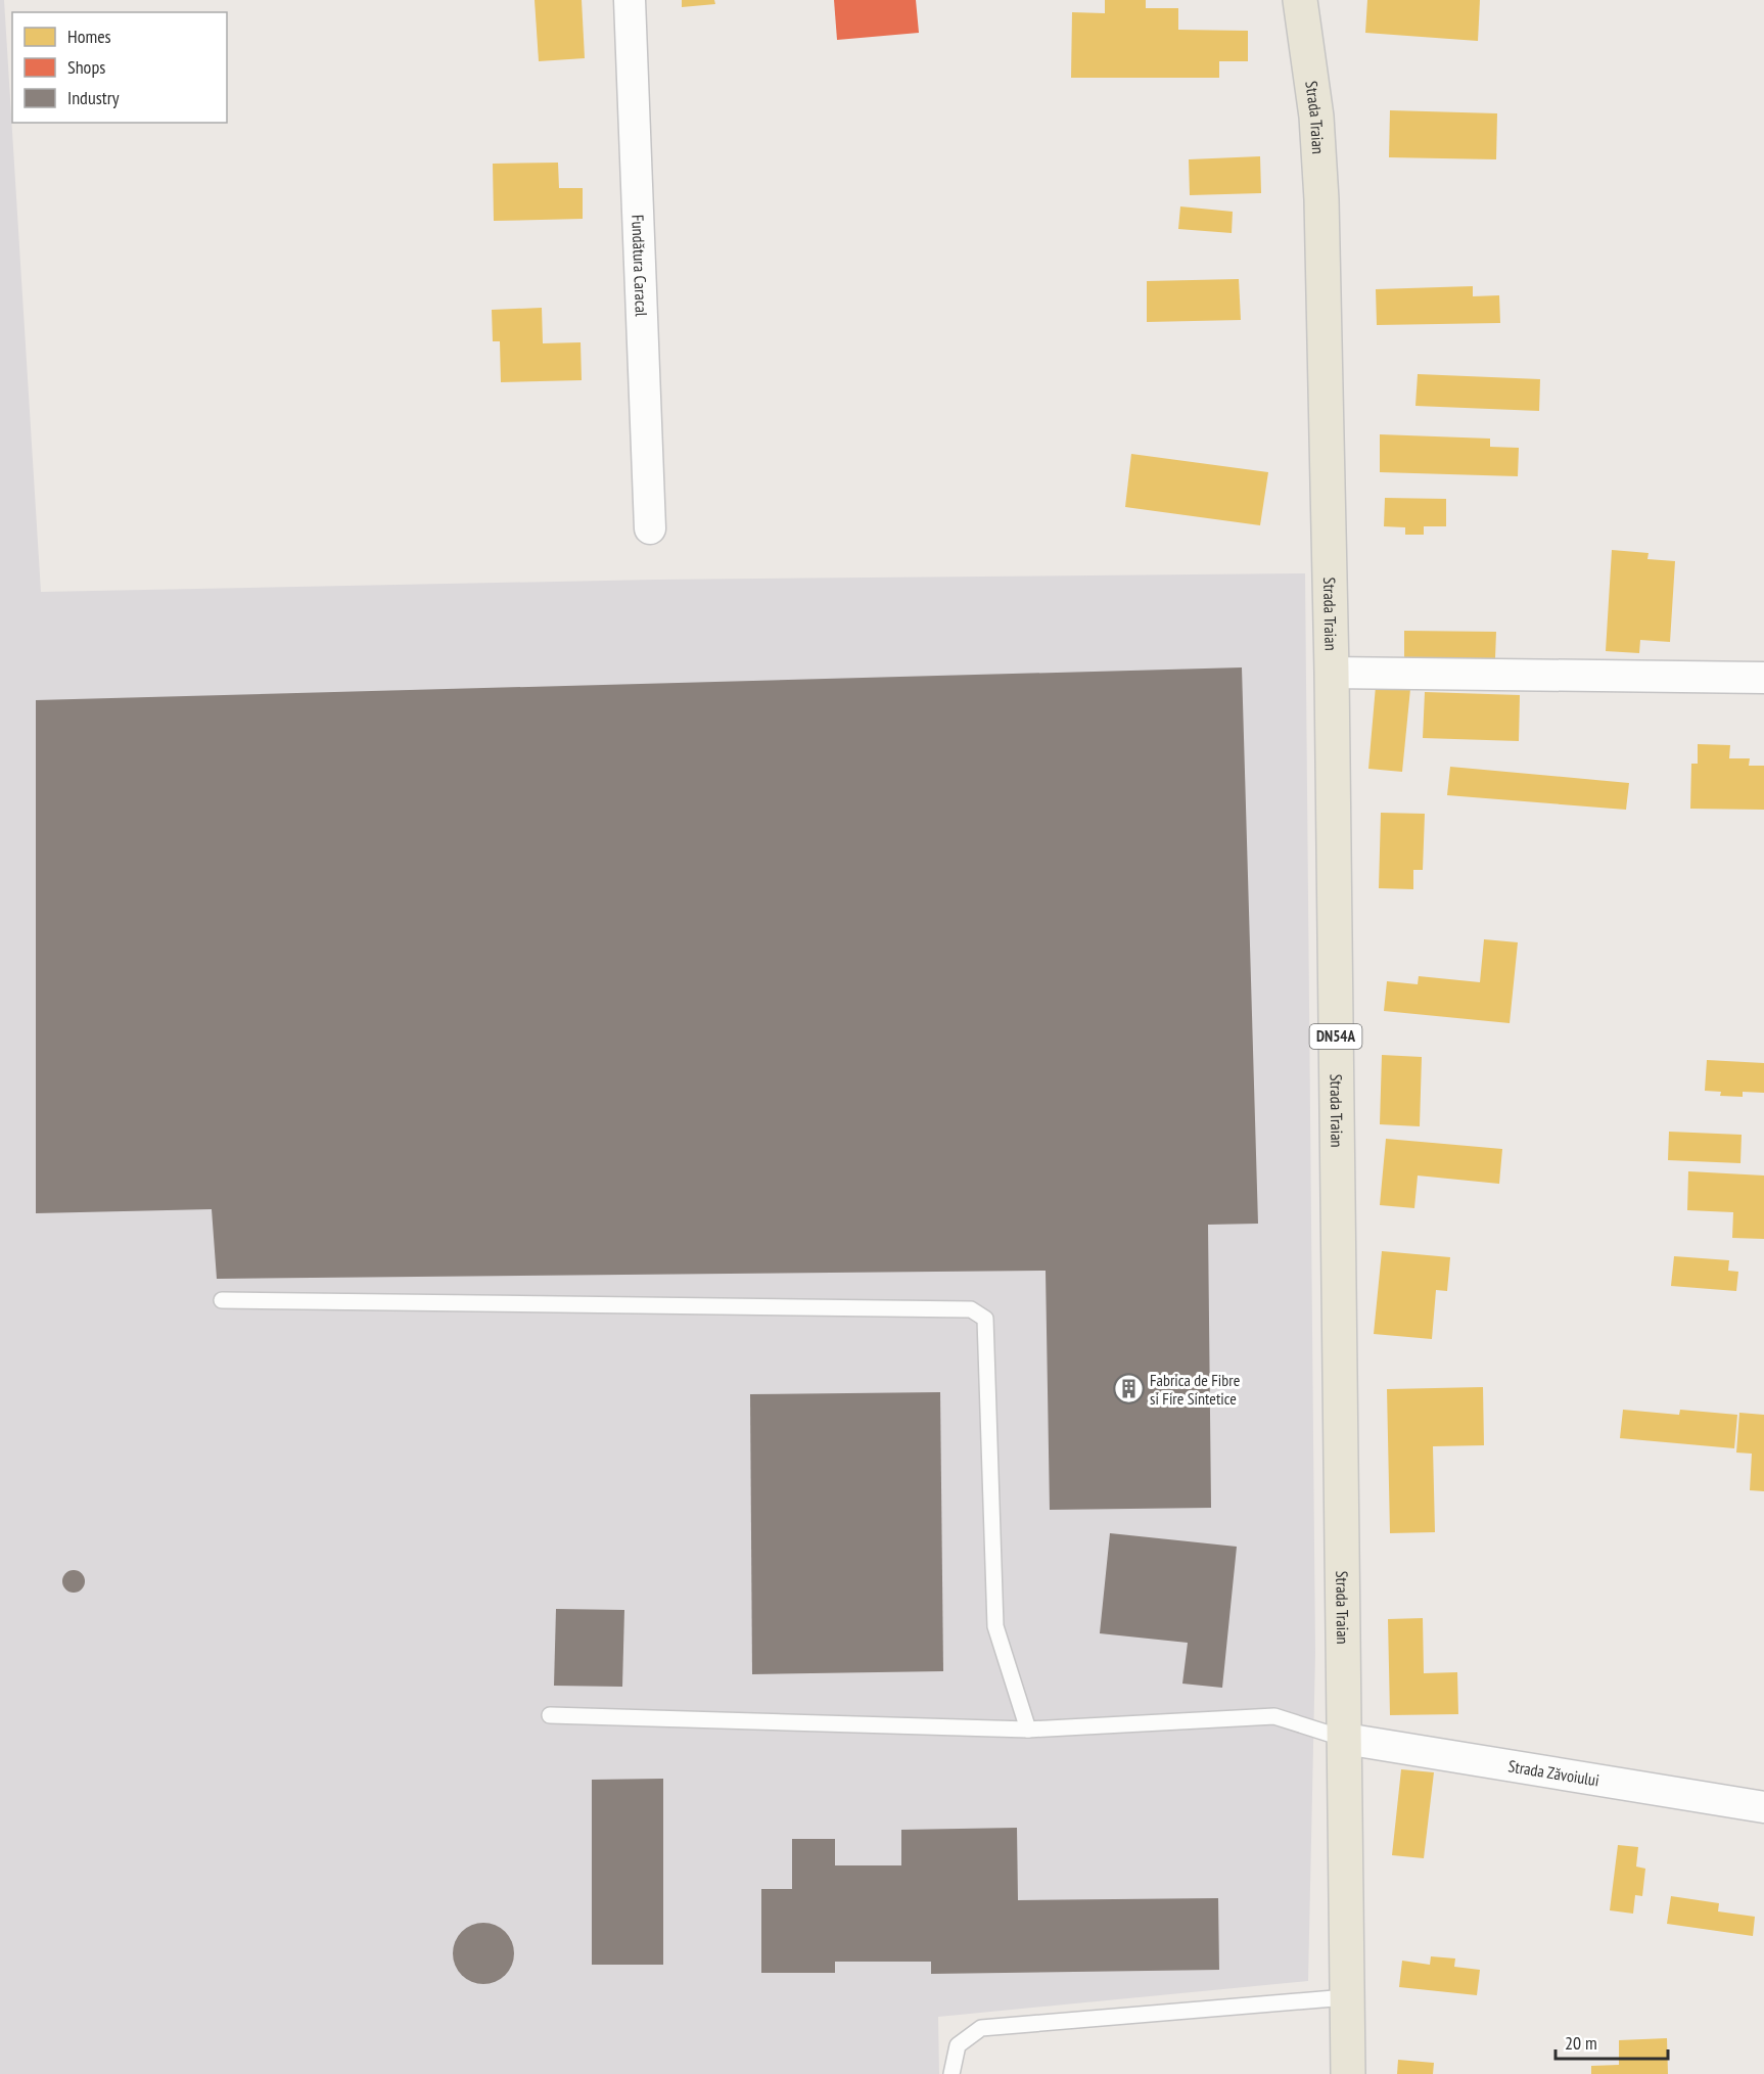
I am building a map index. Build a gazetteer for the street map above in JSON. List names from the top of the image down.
{
  "streets": {
    "main road": ["Strada Traian", "DN54A"],
    "street": ["Fundătura Caracal", "Strada Zăvoiului"]
  },
  "crossings": [
    ["Strada Traian", "Strada Zăvoiului"]
  ],
  "places": {
    "building": ["Fabrica de Fibre si Fire Sintetice"]
  },
  "legend": ["Homes", "Shops", "Industry"],
  "scale_bar": "20 m"
}
